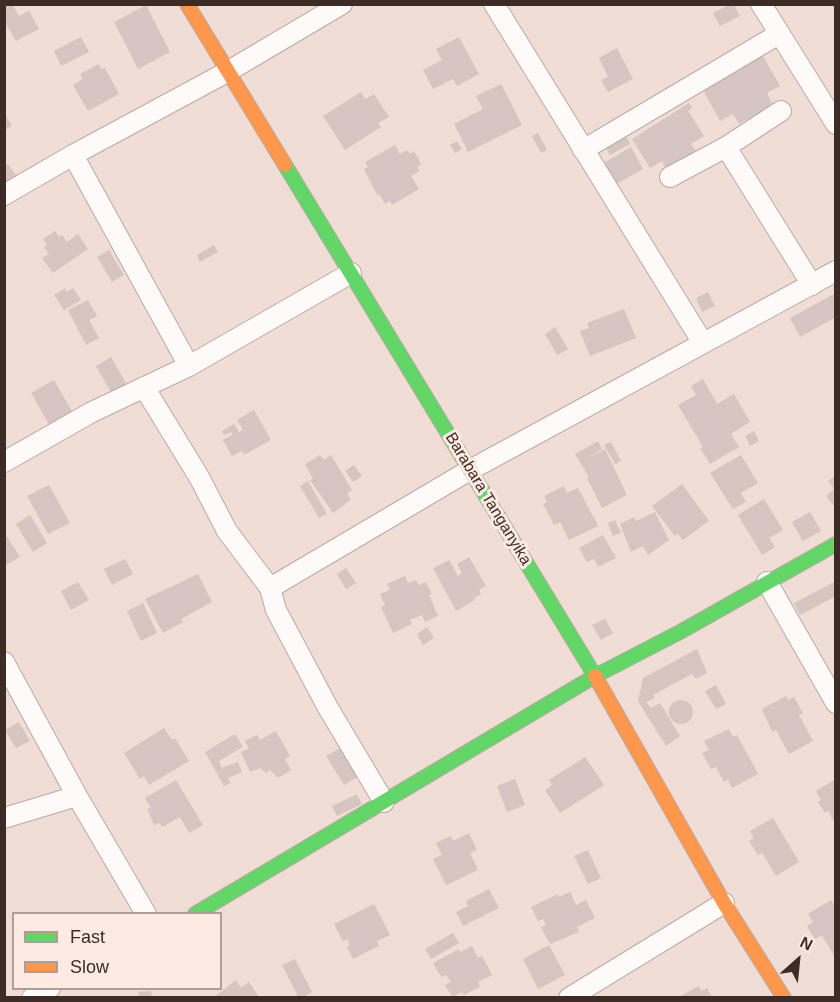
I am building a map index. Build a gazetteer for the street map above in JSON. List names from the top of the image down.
{
  "streets": {
    "street": ["Barabara Tanganyika"]
  },
  "legend": ["Fast", "Slow"],
  "north": "top right"
}
